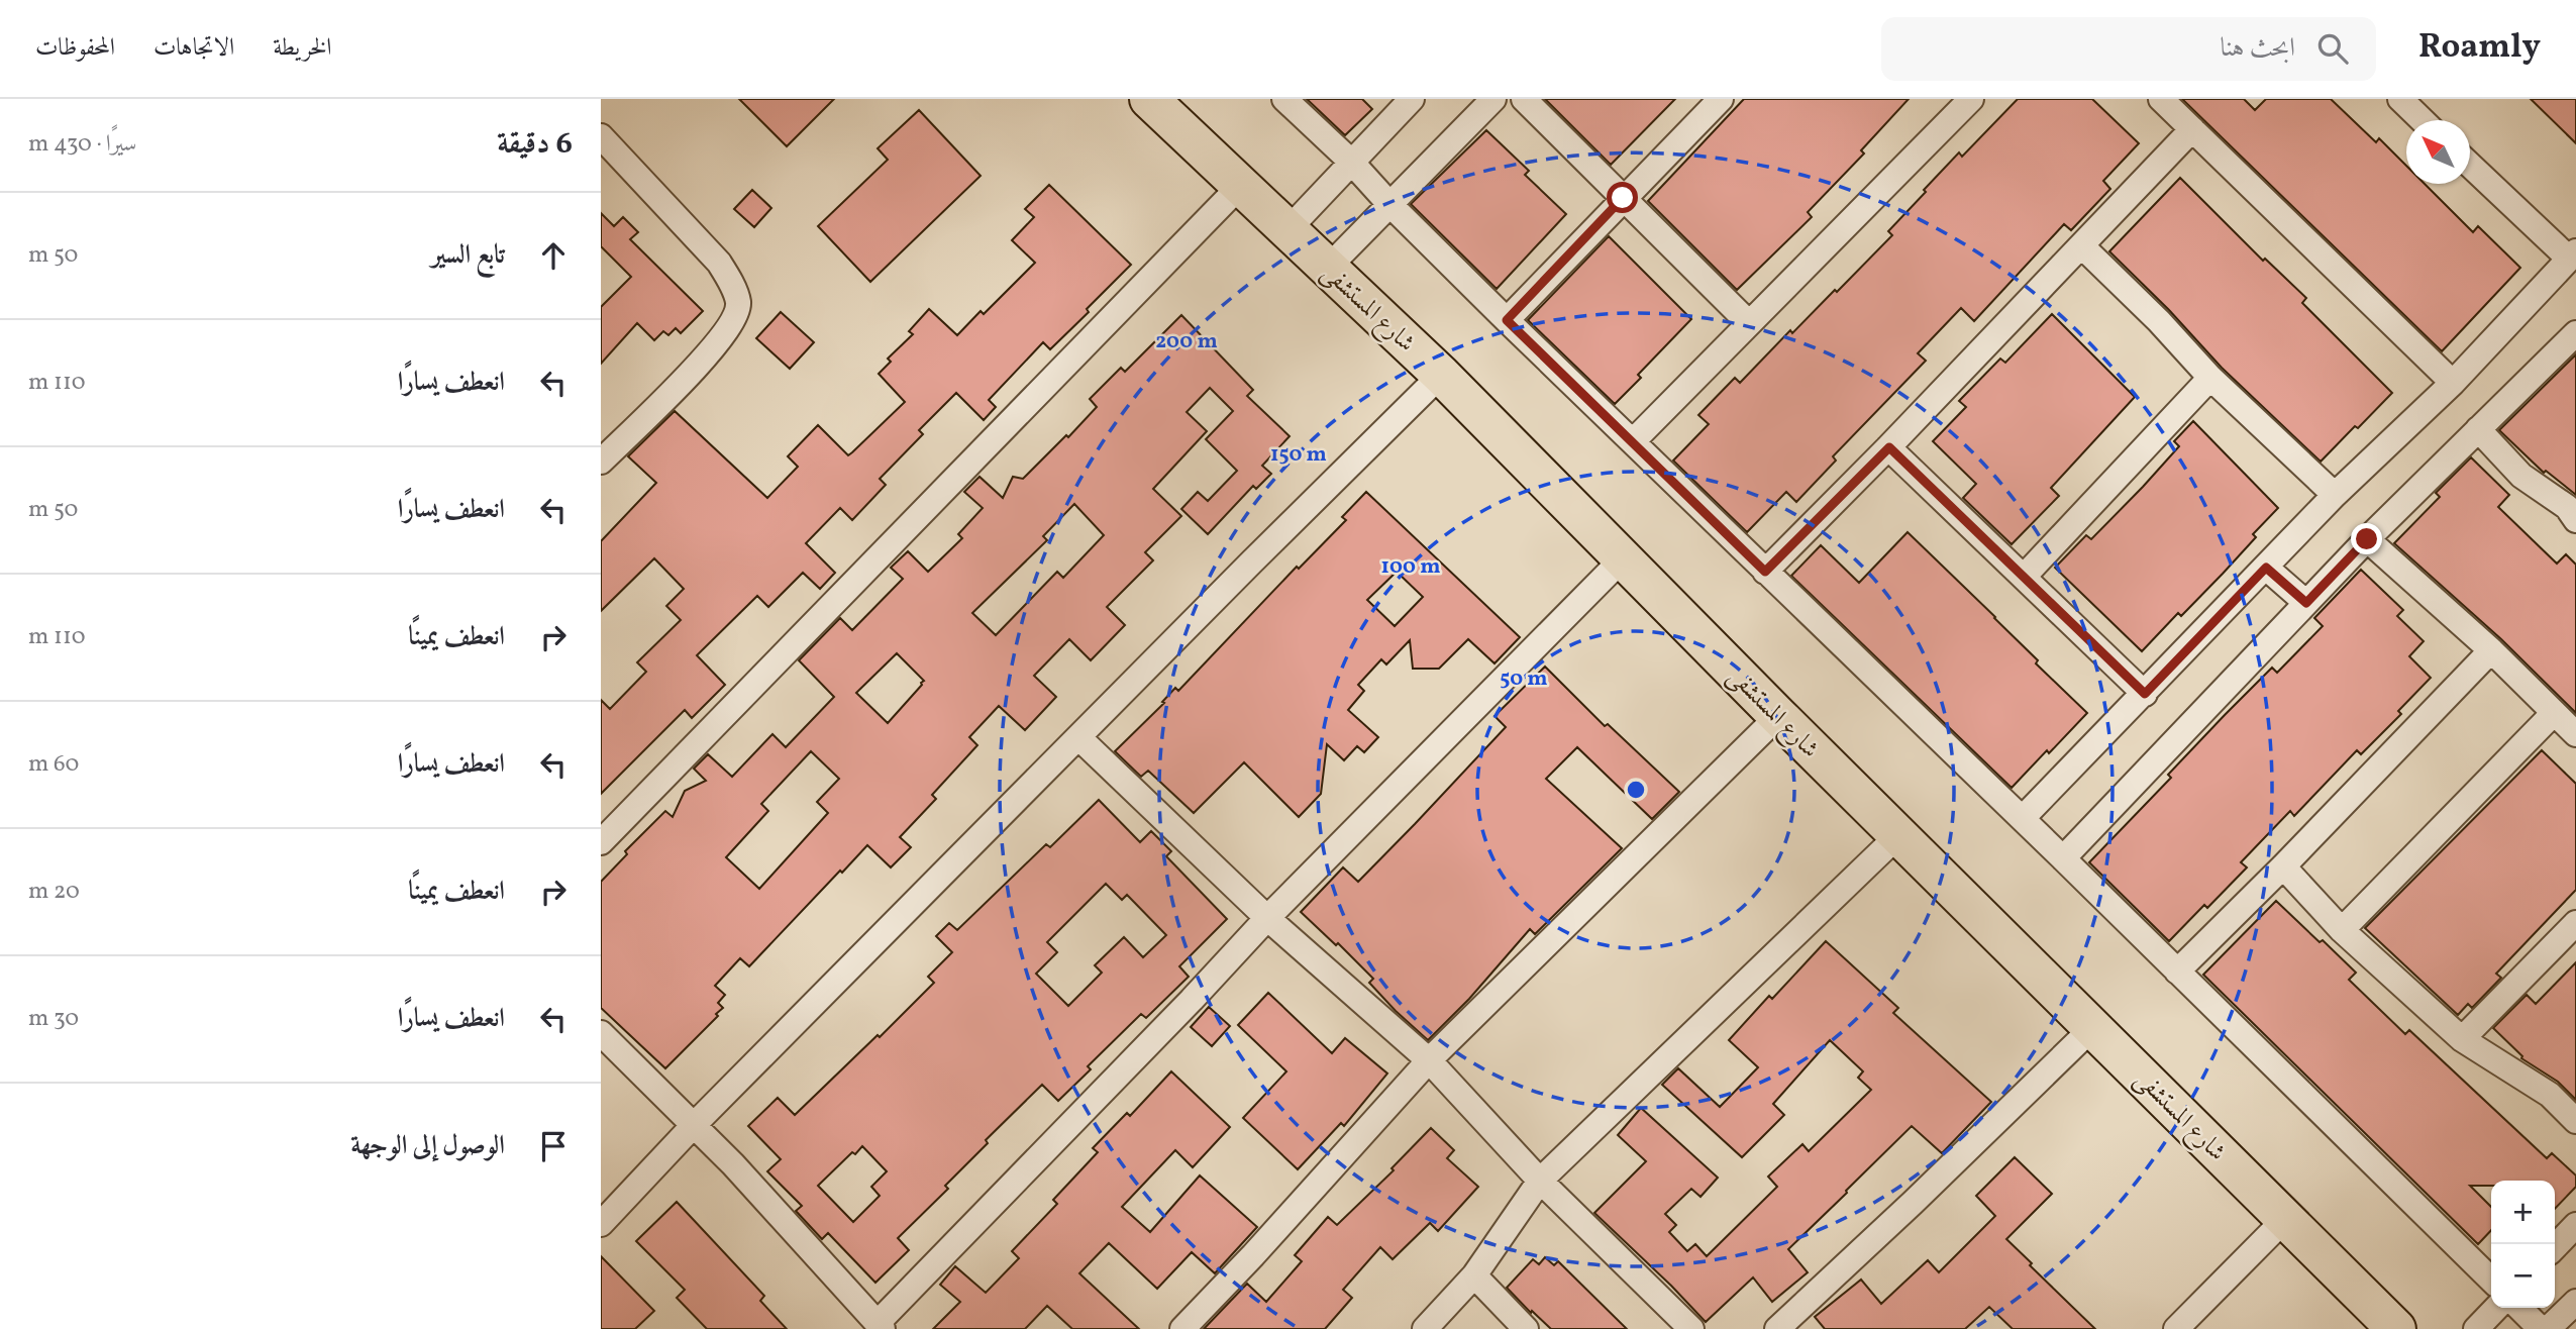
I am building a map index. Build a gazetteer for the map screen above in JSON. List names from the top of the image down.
{
  "streets": {
    "highway": ["شارع المستشفى"]
  },
  "north": "top left",
  "page": {
    "header": "Roamly",
    "search": "ابحث هنا",
    "nav": ["الخريطة", "الاتجاهات", "المحفوظات"],
    "heading": ["6 دقيقة", "سيرًا · 430 m"],
    "list": [
      ["تابع السير", "50 m"],
      ["انعطف يسارًا", "110 m"],
      ["انعطف يسارًا", "50 m"],
      ["انعطف يمينًا", "110 m"],
      ["انعطف يسارًا", "60 m"],
      ["انعطف يمينًا", "20 m"],
      ["انعطف يسارًا", "30 m"],
      "الوصول إلى الوجهة"
    ],
    "map_buttons": ["+", "−"]
  },
  "rings": [
    "200 m",
    "150 m",
    "100 m",
    "50 m"
  ]
}
